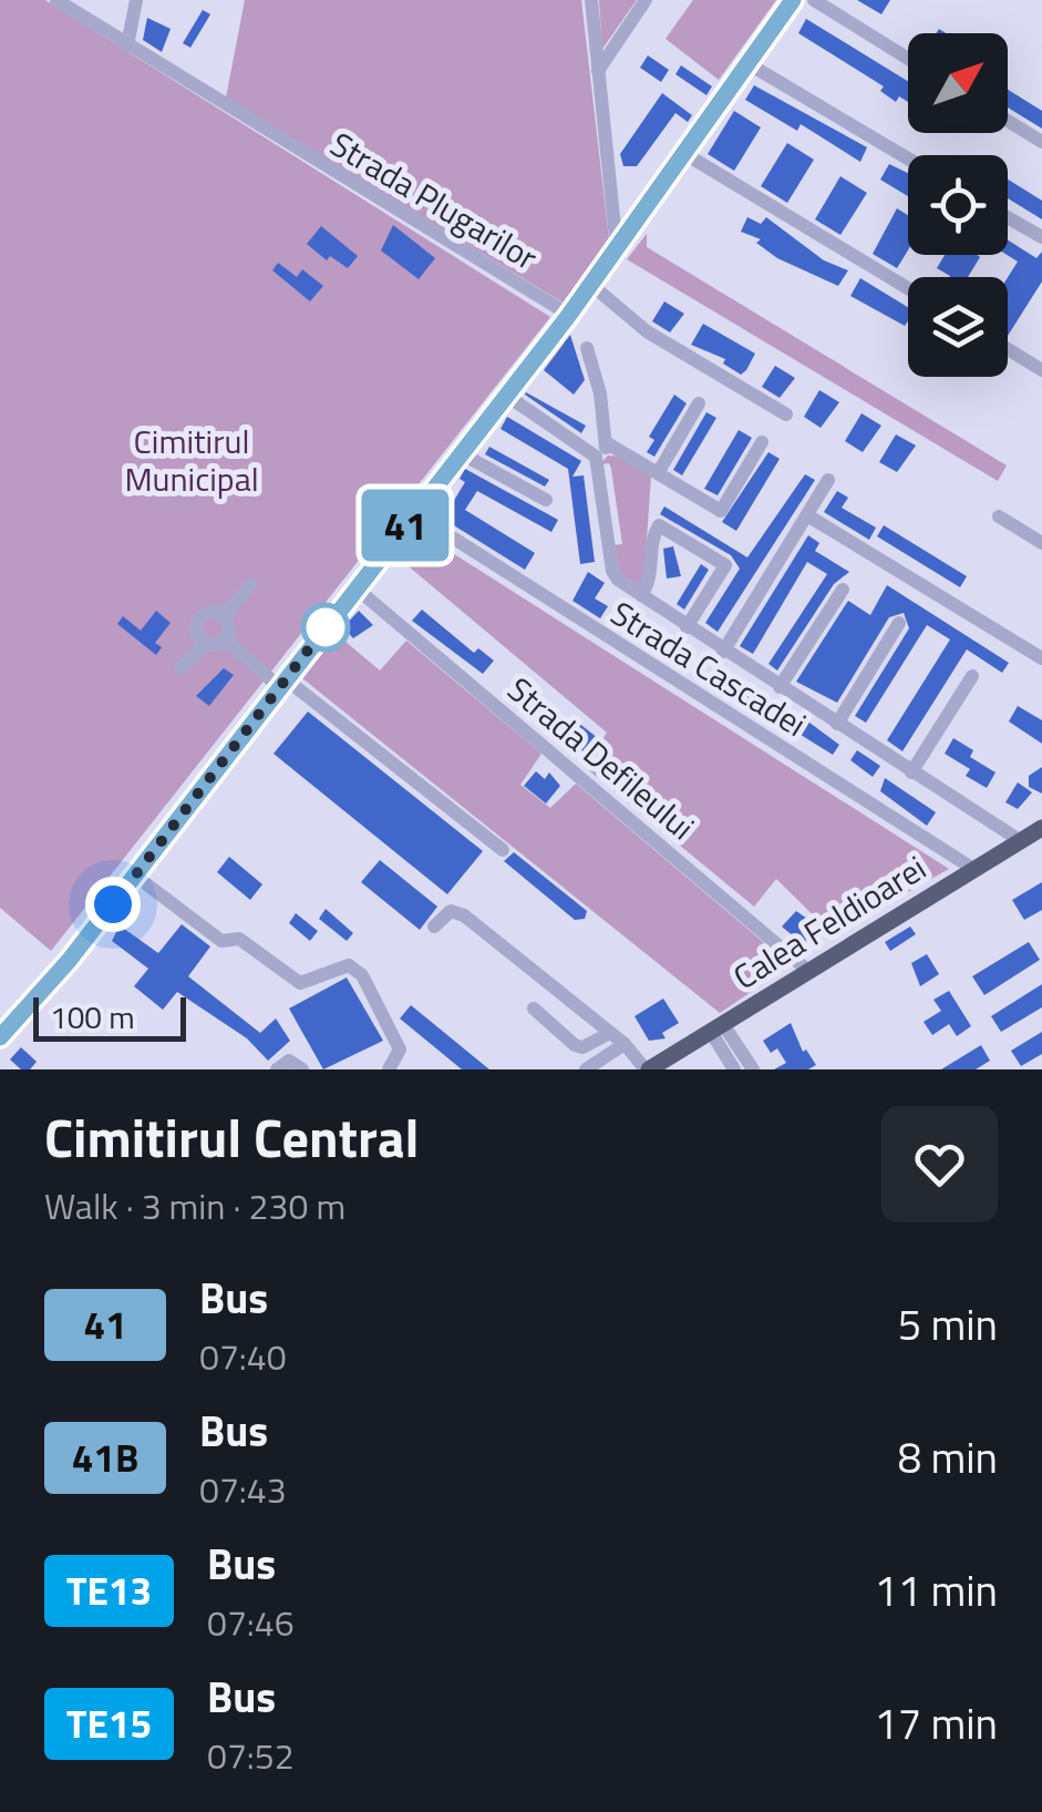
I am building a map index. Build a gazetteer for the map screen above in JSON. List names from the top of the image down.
{
  "streets": {
    "main road": ["Calea Feldioarei"],
    "street": ["Strada Plugarilor", "Strada Cascadei", "Strada Defileului"]
  },
  "crossings": [
    ["Strada Cascadei", "Calea Feldioarei"],
    ["Strada Defileului", "Calea Feldioarei"]
  ],
  "parks": ["Cimitirul Municipal"],
  "lines": ["bus line 41"],
  "scale_bar": "100 m",
  "north": "top right",
  "page": {
    "on_map": "41",
    "scale": "100 m",
    "heading": ["Cimitirul Central", "Walk · 3 min · 230 m"],
    "list": [
      {
        "mark": "41",
        "name": "Bus",
        "note": "07:40",
        "value": "5 min"
      },
      {
        "mark": "41B",
        "name": "Bus",
        "note": "07:43",
        "value": "8 min"
      },
      {
        "mark": "TE13",
        "name": "Bus",
        "note": "07:46",
        "value": "11 min"
      },
      {
        "mark": "TE15",
        "name": "Bus",
        "note": "07:52",
        "value": "17 min"
      }
    ]
  }
}
